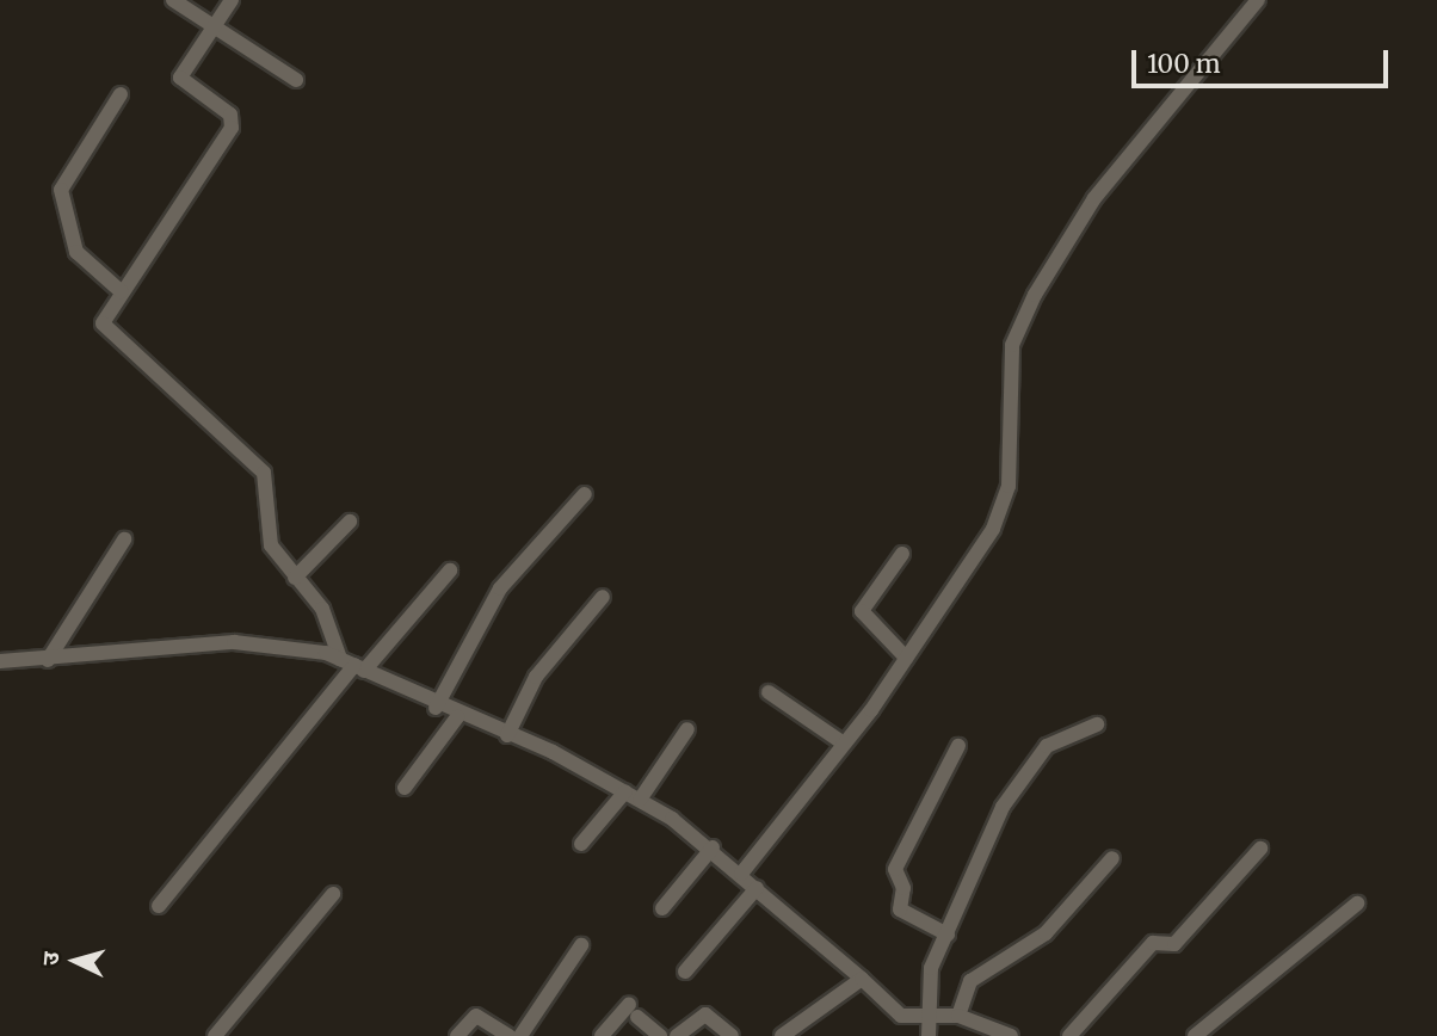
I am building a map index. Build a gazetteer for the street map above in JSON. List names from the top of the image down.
{
  "scale_bar": "100 m",
  "north": "left"
}
